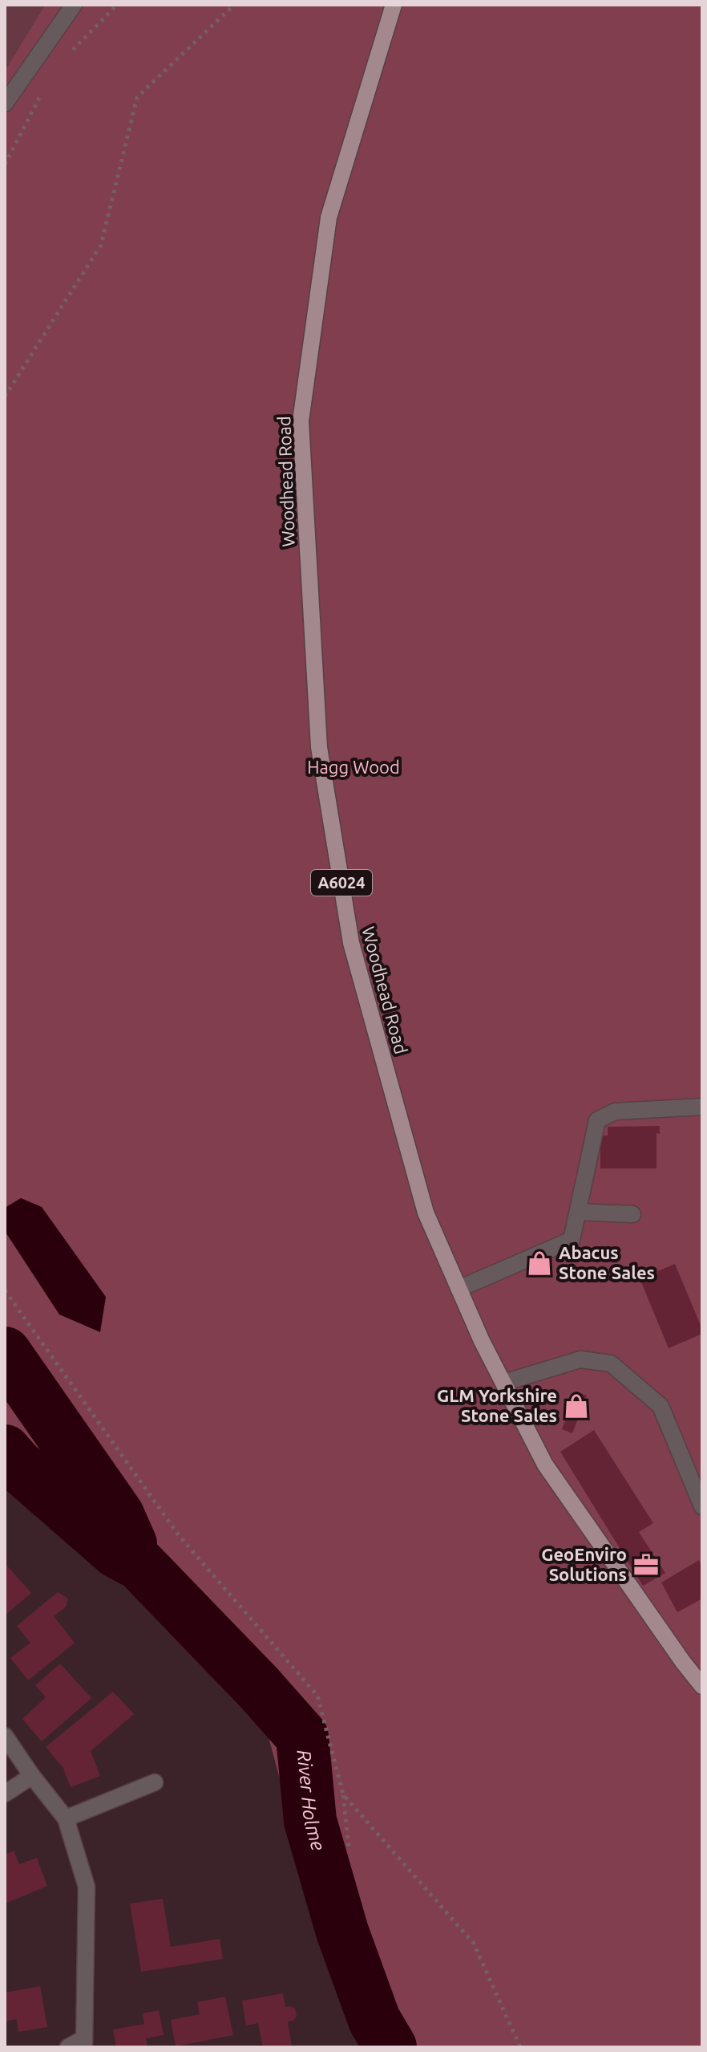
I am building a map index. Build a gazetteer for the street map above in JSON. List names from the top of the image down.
{
  "streets": {
    "main road": ["Woodhead Road", "A6024"]
  },
  "water": ["River Holme"],
  "parks": ["Hagg Wood"],
  "places": {
    "shop": ["Abacus Stone Sales", "GLM Yorkshire Stone Sales"],
    "office": ["GeoEnviro Solutions"]
  }
}
